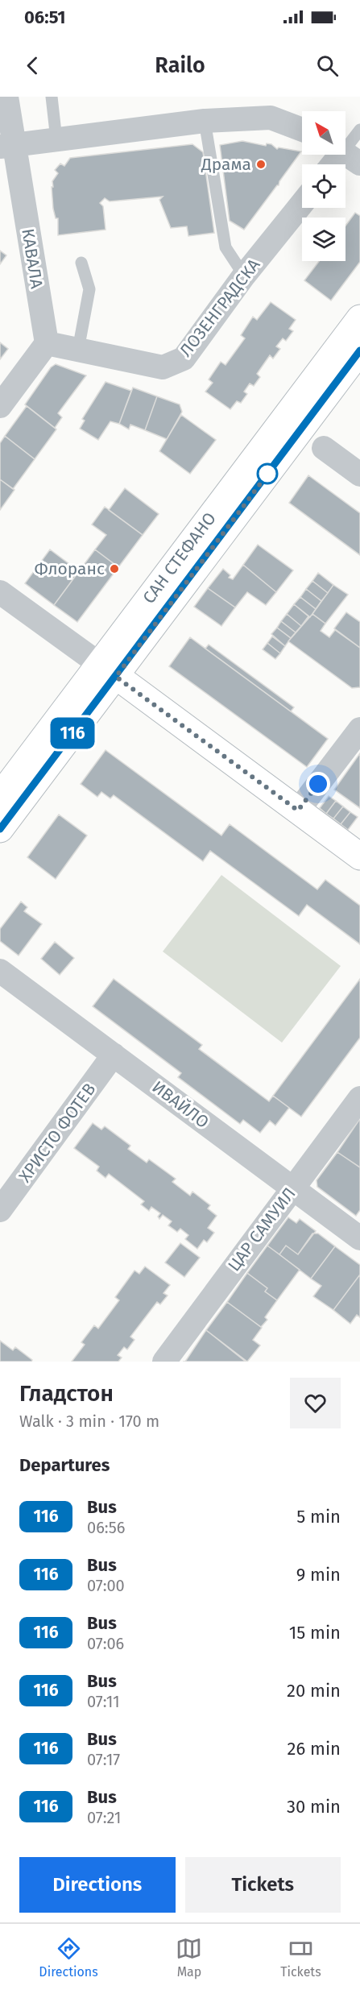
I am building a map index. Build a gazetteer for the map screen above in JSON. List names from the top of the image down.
{
  "streets": {
    "main road": ["САН СТЕФАНО"],
    "street": [
      "КАВАЛА",
      "ЛОЗЕНГРАДСКА",
      "ИВАЙЛО",
      "ХРИСТО ФОТЕВ",
      "ЦАР САМУИЛ"
    ]
  },
  "crossings": [
    ["КАВАЛА", "ЛОЗЕНГРАДСКА"],
    ["ИВАЙЛО", "ХРИСТО ФОТЕВ"],
    ["ИВАЙЛО", "ЦАР САМУИЛ"]
  ],
  "places": ["Драма", "Флоранс"],
  "lines": ["bus line 116"],
  "north": "top left",
  "page": {
    "status": "06:51",
    "header": "Railo",
    "on_map": "116",
    "heading": [
      ["Гладстон", "Walk · 3 min · 170 m"],
      "Departures"
    ],
    "list": [
      {
        "mark": "116",
        "name": "Bus",
        "note": "06:56",
        "value": "5 min"
      },
      {
        "mark": "116",
        "name": "Bus",
        "note": "07:00",
        "value": "9 min"
      },
      {
        "mark": "116",
        "name": "Bus",
        "note": "07:06",
        "value": "15 min"
      },
      {
        "mark": "116",
        "name": "Bus",
        "note": "07:11",
        "value": "20 min"
      },
      {
        "mark": "116",
        "name": "Bus",
        "note": "07:17",
        "value": "26 min"
      },
      {
        "mark": "116",
        "name": "Bus",
        "note": "07:21",
        "value": "30 min"
      }
    ],
    "buttons": ["Directions", "Tickets"],
    "tabs": ["Directions", "Map", "Tickets"]
  }
}
